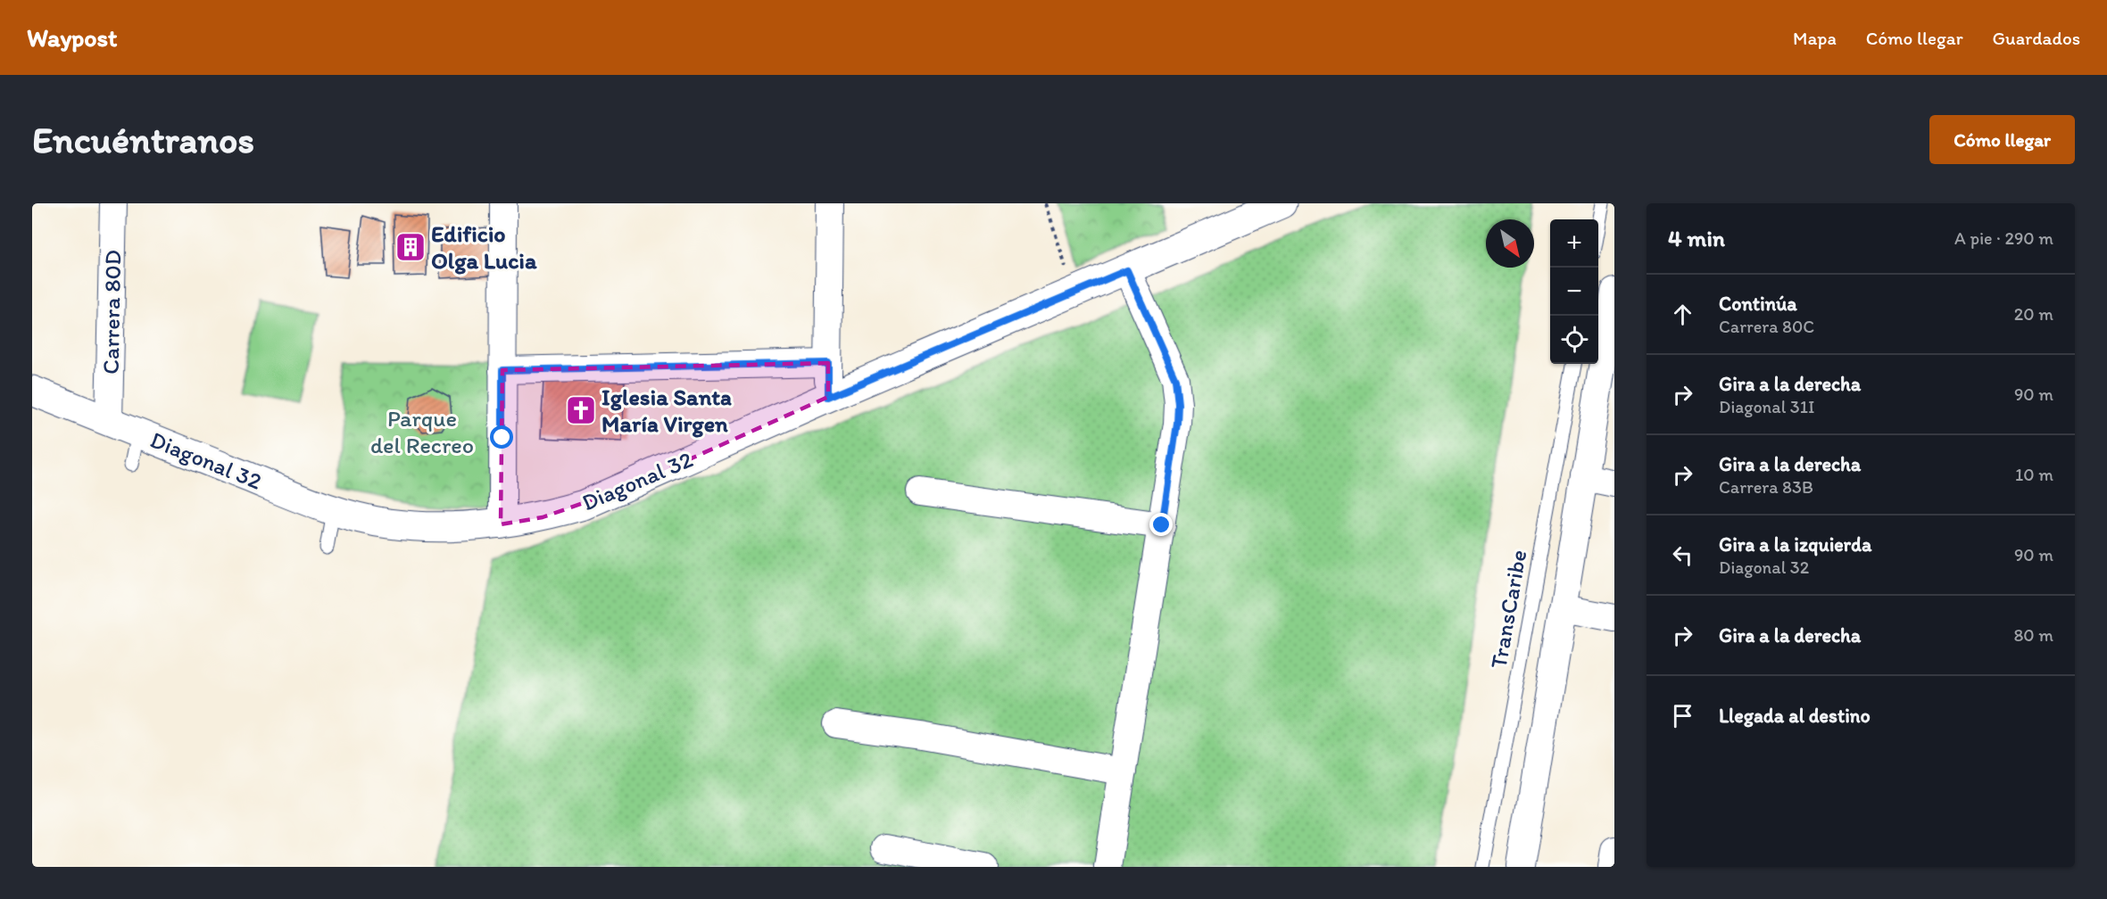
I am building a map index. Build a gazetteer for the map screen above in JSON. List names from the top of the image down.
{
  "streets": {
    "street": ["Carrera 80D", "Diagonal 32"],
    "lane": ["TransCaribe"]
  },
  "crossings": [
    ["Carrera 80D", "Diagonal 32"]
  ],
  "parks": ["Parque del Recreo"],
  "places": {
    "building": ["Edificio Olga Lucia"],
    "church": ["Iglesia Santa María Virgen"]
  },
  "north": "bottom right",
  "page": {
    "header": "Waypost",
    "nav": ["Mapa", "Cómo llegar", "Guardados"],
    "buttons": "Cómo llegar",
    "title": "Encuéntranos",
    "heading": ["4 min", "A pie · 290 m"],
    "map_buttons": ["+", "−"],
    "list": [
      ["Continúa", "Carrera 80C", "20 m"],
      ["Gira a la derecha", "Diagonal 31I", "90 m"],
      ["Gira a la derecha", "Carrera 83B", "10 m"],
      ["Gira a la izquierda", "Diagonal 32", "90 m"],
      ["Gira a la derecha", "80 m"],
      "Llegada al destino"
    ]
  }
}
